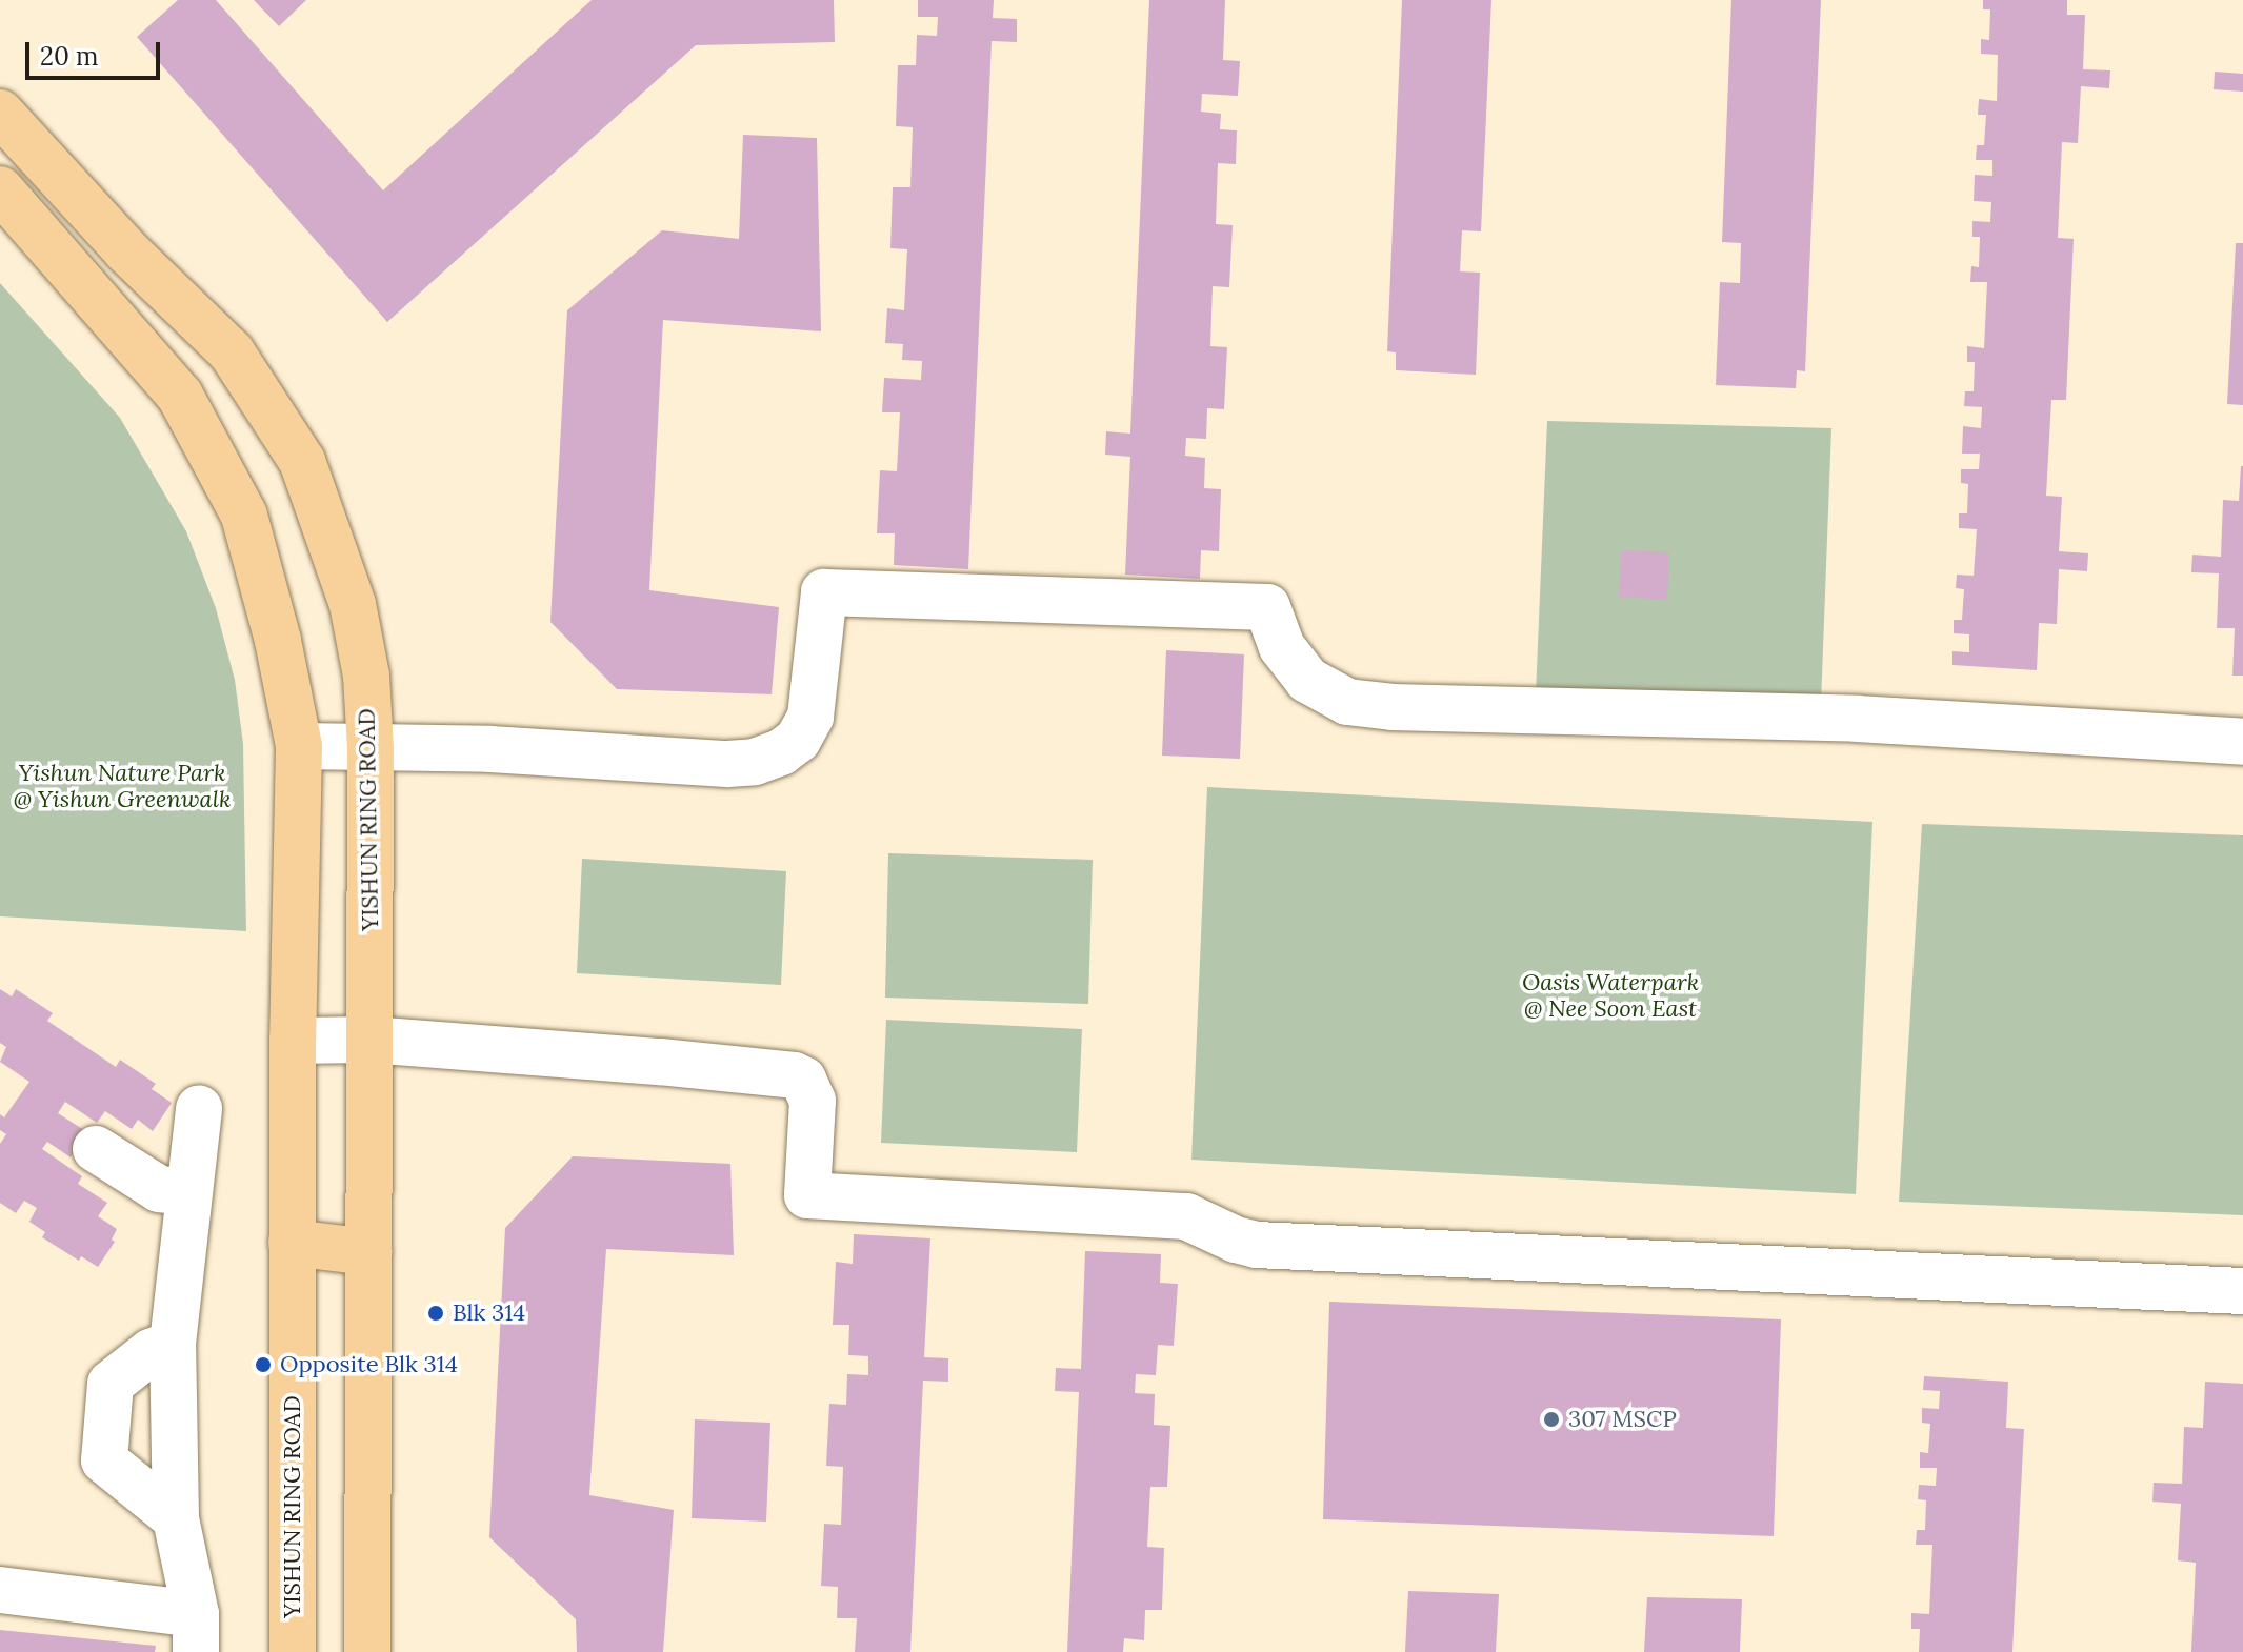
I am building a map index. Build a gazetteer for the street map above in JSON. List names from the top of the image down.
{
  "streets": {
    "main road": ["YISHUN RING ROAD"]
  },
  "parks": ["Yishun Nature Park @ Yishun Greenwalk", "Oasis Waterpark @ Nee Soon East"],
  "places": ["Blk 314", "Opposite Blk 314", "307 MSCP"],
  "scale_bar": "20 m"
}
